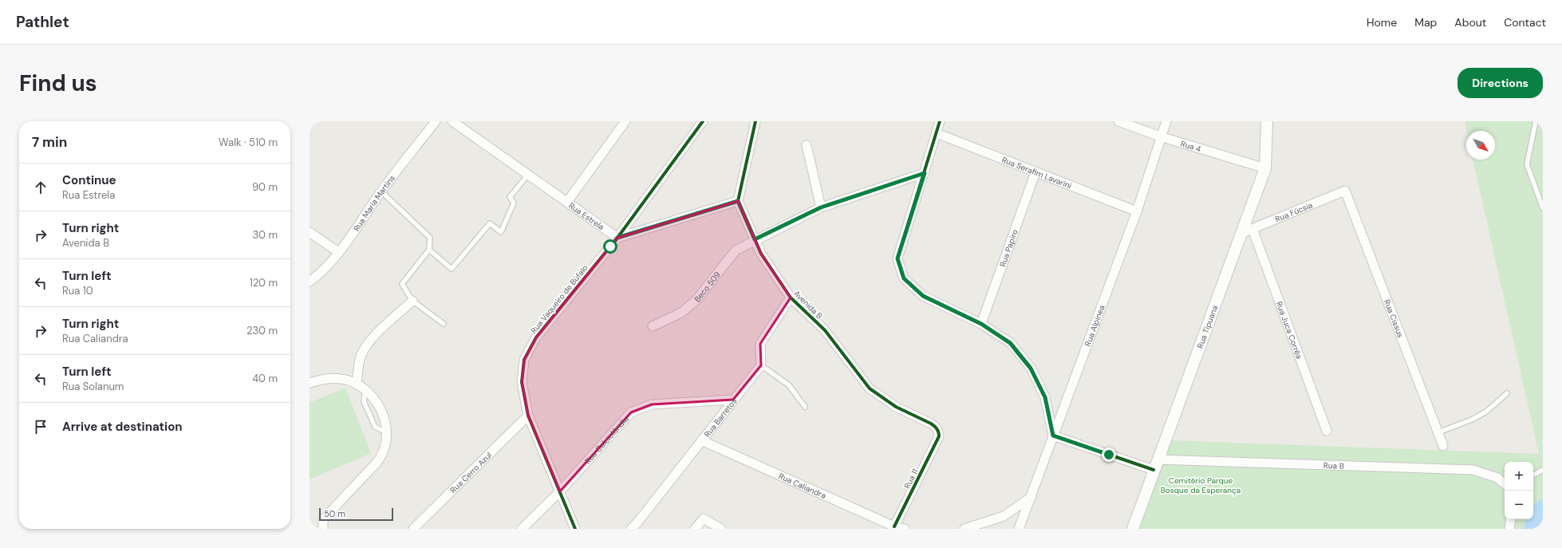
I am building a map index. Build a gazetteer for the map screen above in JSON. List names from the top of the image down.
{
  "streets": {
    "street": [
      "Rua 4",
      "Rua Serafim Lavarini",
      "Rua Maria Martins",
      "Rua Fúcsia",
      "Rua Estrela",
      "Rua Papiro",
      "Beco 509",
      "Rua Vaqueiro de Búfalo",
      "Avenida B",
      "Rua Cissus",
      "Rua Alpinea",
      "Rua Tipuana",
      "Rua Juca Corrêa",
      "Rua Barretos",
      "Rua Calciolândia",
      "Rua B",
      "Rua Cerro Azul",
      "Rua 11",
      "Rua Caliandra"
    ]
  },
  "crossings": [
    ["Rua 4", "Rua Alpinea"],
    ["Rua 4", "Rua Tipuana"],
    ["Rua Serafim Lavarini", "Rua Papiro"],
    ["Rua Serafim Lavarini", "Rua Alpinea"],
    ["Rua Fúcsia", "Rua Cissus"],
    ["Rua Fúcsia", "Rua Tipuana"],
    ["Rua Fúcsia", "Rua Juca Corrêa"],
    ["Rua Estrela", "Rua Vaqueiro de Búfalo"],
    ["Beco 509", "Avenida B"],
    ["Rua Vaqueiro de Búfalo", "Rua Calciolândia"],
    ["Rua Vaqueiro de Búfalo", "Rua Cerro Azul"],
    ["Avenida B", "Rua 11"],
    ["Rua Alpinea", "Rua B"],
    ["Rua Tipuana", "Rua Juca Corrêa"],
    ["Rua Tipuana", "Rua B"],
    ["Rua Barretos", "Rua Calciolândia"],
    ["Rua Barretos", "Rua Caliandra"],
    ["Rua 11", "Rua Caliandra"]
  ],
  "parks": ["Cemitério Parque Bosque da Esperança"],
  "scale_bar": "50 m",
  "north": "bottom right",
  "page": {
    "header": "Pathlet",
    "nav": [
      "Home",
      "Map",
      "About",
      "Contact"
    ],
    "buttons": "Directions",
    "title": "Find us",
    "heading": ["7 min", "Walk · 510 m"],
    "list": [
      ["Continue", "Rua Estrela", "90 m"],
      ["Turn right", "Avenida B", "30 m"],
      ["Turn left", "Rua 10", "120 m"],
      ["Turn right", "Rua Caliandra", "230 m"],
      ["Turn left", "Rua Solanum", "40 m"],
      "Arrive at destination"
    ],
    "map_buttons": ["+", "−"],
    "scale": "50 m"
  }
}
